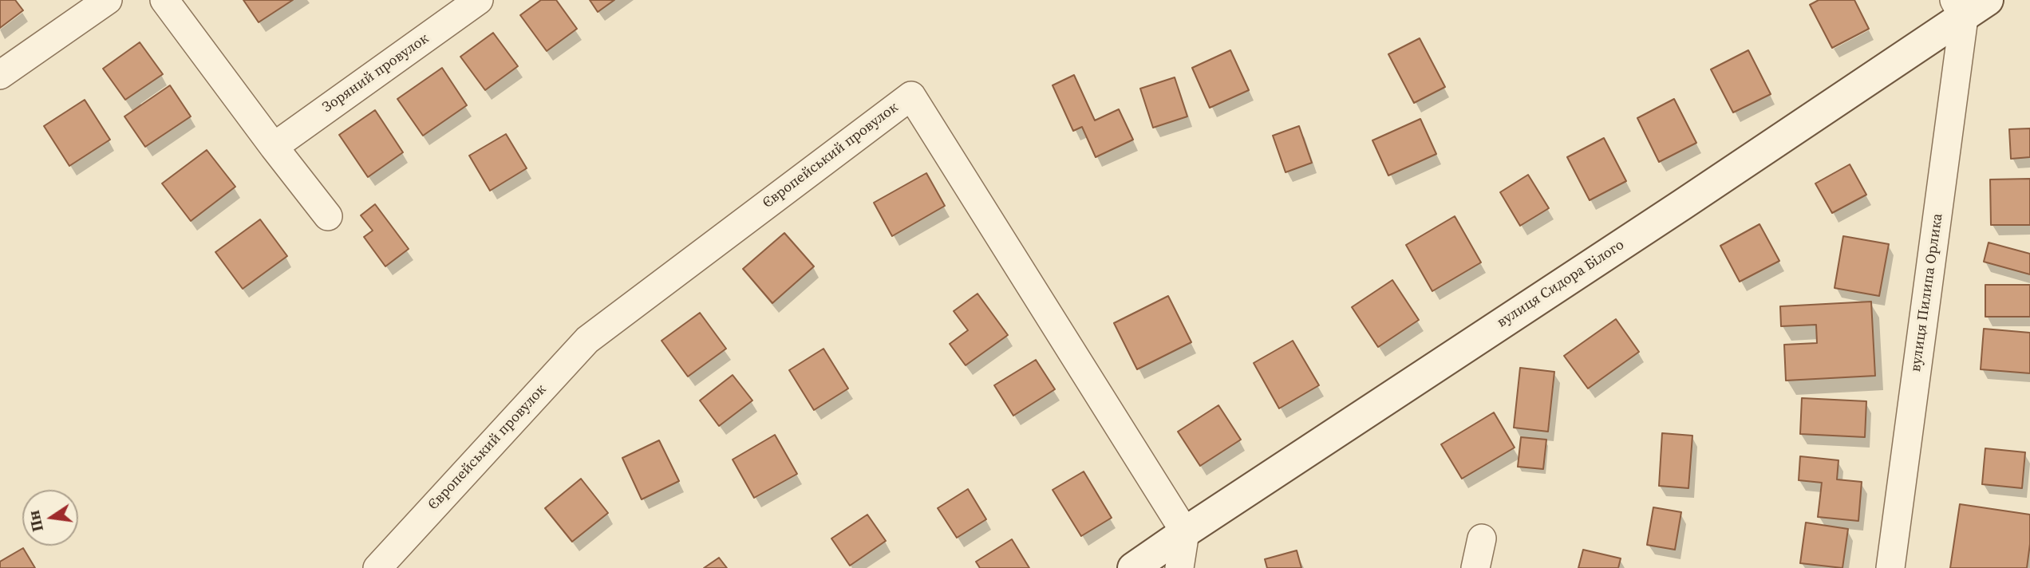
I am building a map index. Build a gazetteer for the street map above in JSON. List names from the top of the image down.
{
  "streets": {
    "street": [
      "Зоряний провулок",
      "Європейський провулок",
      "вулиця Сидора Білого",
      "вулиця Пилипа Орлика"
    ]
  },
  "crossings": [
    ["Європейський провулок", "вулиця Сидора Білого"],
    ["вулиця Сидора Білого", "вулиця Пилипа Орлика"]
  ],
  "north": "left"
}
